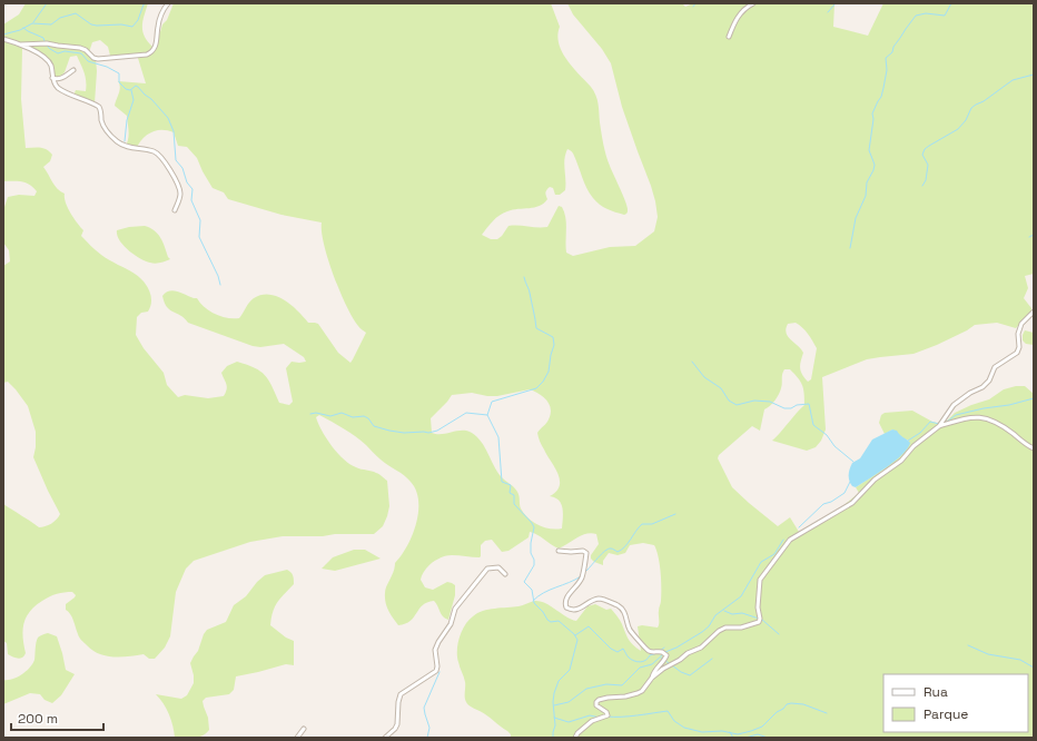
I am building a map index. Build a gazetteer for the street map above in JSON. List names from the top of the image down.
{
  "legend": ["Rua", "Parque"],
  "scale_bar": "200 m"
}
